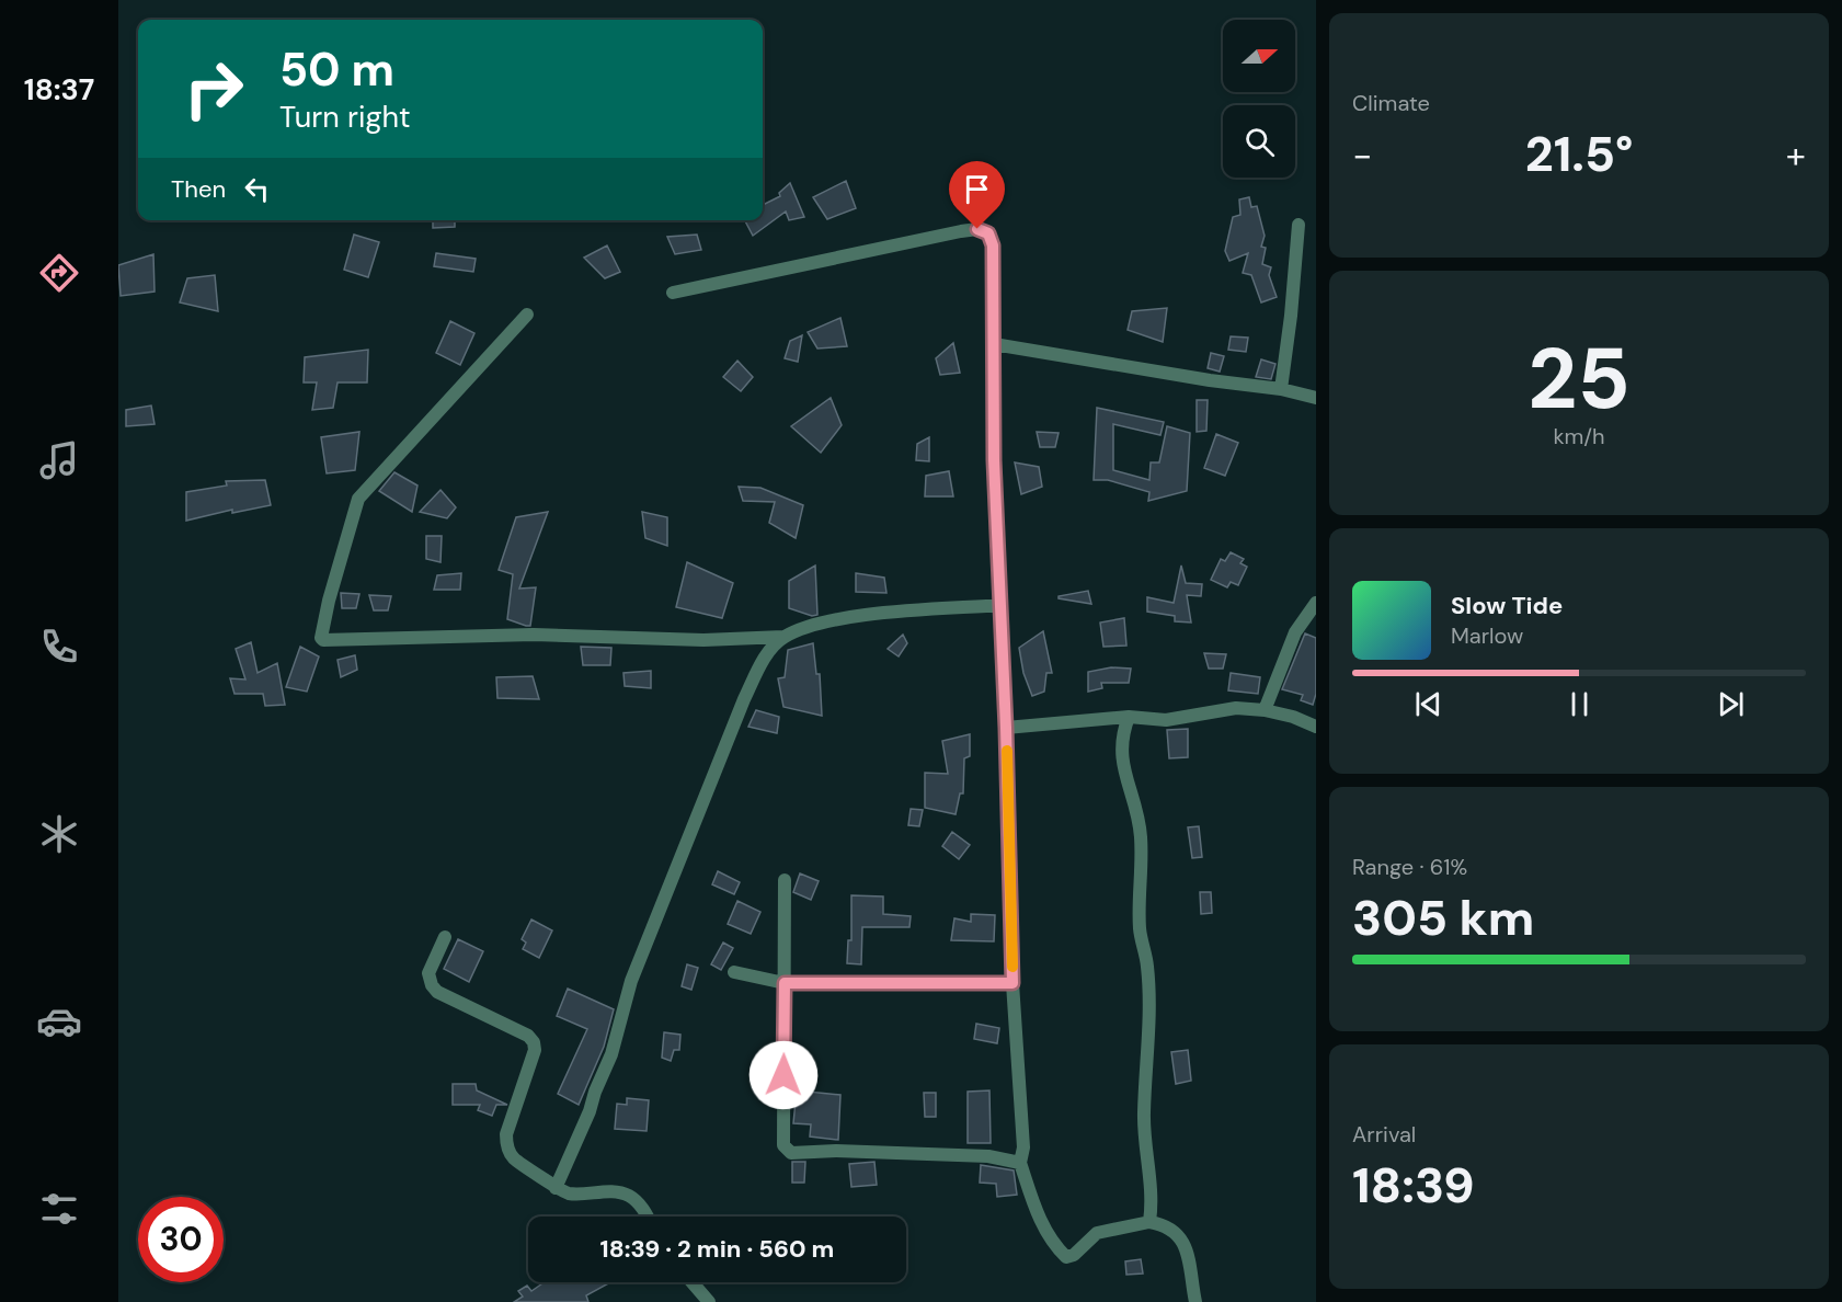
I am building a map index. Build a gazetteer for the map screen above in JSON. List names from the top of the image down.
{
  "north": "right",
  "page": {
    "tabs": "18:37",
    "tile": [
      "Climate",
      ["25", "km/h"],
      ["Range · 61%", "305 km"],
      ["Arrival", "18:39"]
    ],
    "turn": ["50 m", "Turn right"],
    "heat": ["−", "21.5°", "+"],
    "then": "Then",
    "song": ["Slow Tide", "Marlow"],
    "limit": "30",
    "trip": "18:39 · 2 min · 560 m"
  }
}
